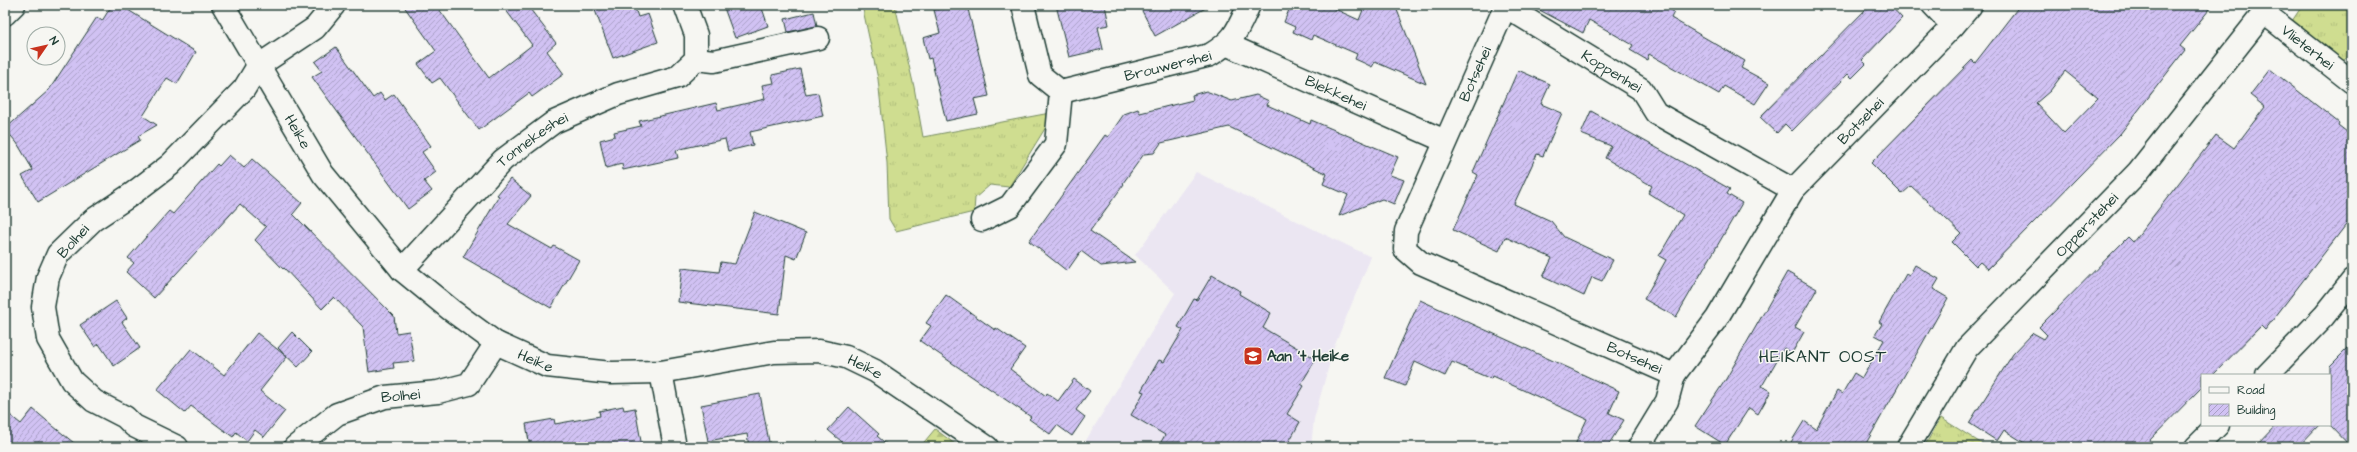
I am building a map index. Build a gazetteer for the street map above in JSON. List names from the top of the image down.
{
  "streets": {
    "street": [
      "Vlieterhei",
      "Brouwershei",
      "Koppenhei",
      "Botsehei",
      "Blekkehei",
      "Heike",
      "Tonnekeshei",
      "Opperstehei",
      "Bolhei"
    ]
  },
  "crossings": [
    ["Vlieterhei", "Opperstehei"],
    ["Brouwershei", "Blekkehei"],
    ["Koppenhei", "Botsehei"],
    ["Botsehei", "Blekkehei"],
    ["Heike", "Tonnekeshei"],
    ["Heike", "Bolhei"]
  ],
  "districts": ["HEIKANT OOST"],
  "places": {
    "school or university": ["Aan 't Heike"]
  },
  "legend": ["Road", "Building"],
  "north": "top right"
}
